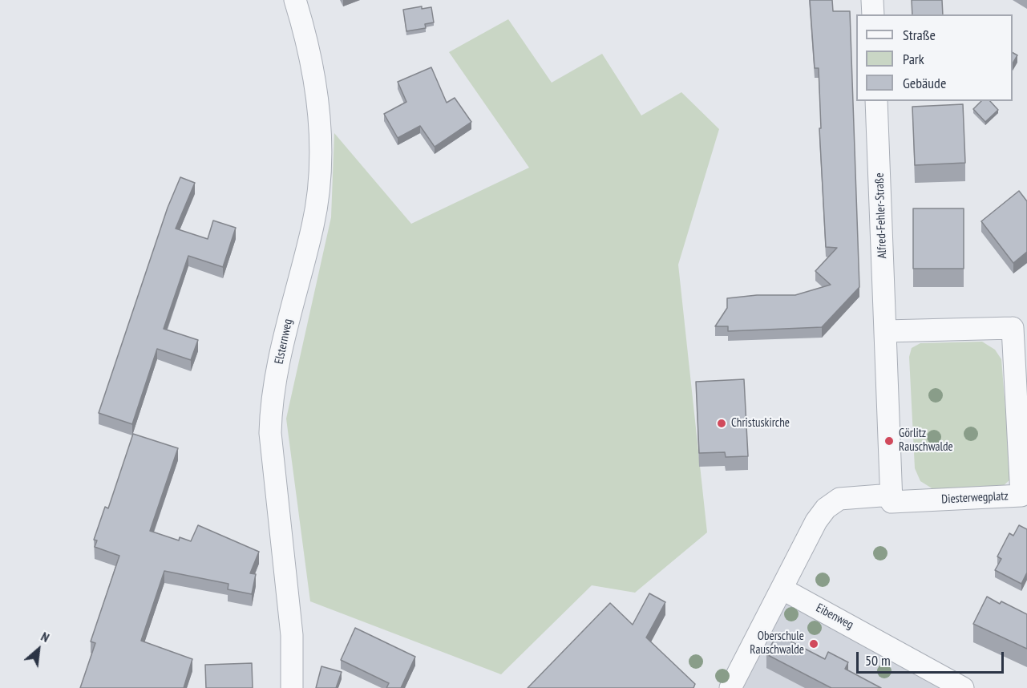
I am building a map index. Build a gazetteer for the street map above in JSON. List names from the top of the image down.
{
  "streets": {
    "street": [
      "Alfred-Fehler-Straße",
      "Elsternweg",
      "Diesterwegplatz",
      "Eibenweg"
    ]
  },
  "crossings": [
    ["Alfred-Fehler-Straße", "Diesterwegplatz"]
  ],
  "places": ["Christuskirche", "Görlitz Rauschwalde", "Oberschule Rauschwalde"],
  "legend": ["Straße", "Park", "Gebäude"],
  "scale_bar": "50 m",
  "north": "top right"
}
